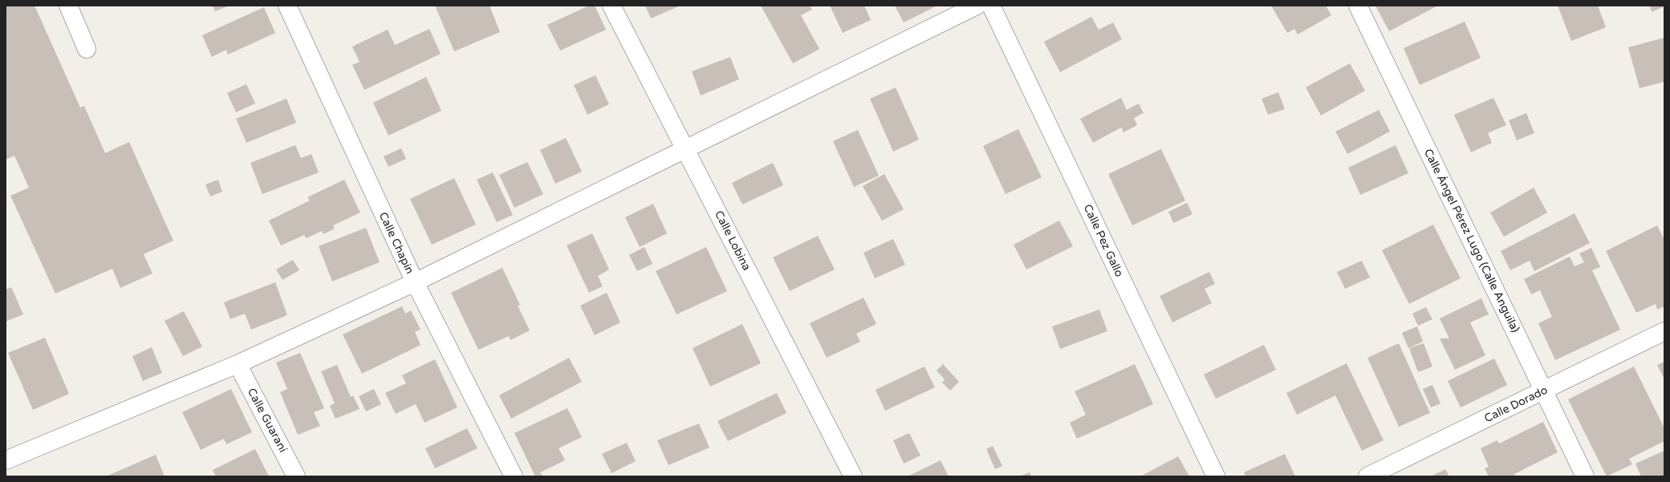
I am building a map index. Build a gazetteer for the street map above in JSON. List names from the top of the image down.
{
  "streets": {
    "street": [
      "Calle Lobina",
      "Calle Pez Gallo",
      "Calle Ángel Pérez Lugo (Calle Anguila)",
      "Calle Chapín",
      "Calle Dorado",
      "Calle Guaraní"
    ]
  },
  "crossings": [
    ["Calle Ángel Pérez Lugo (Calle Anguila)", "Calle Dorado"]
  ]
}
